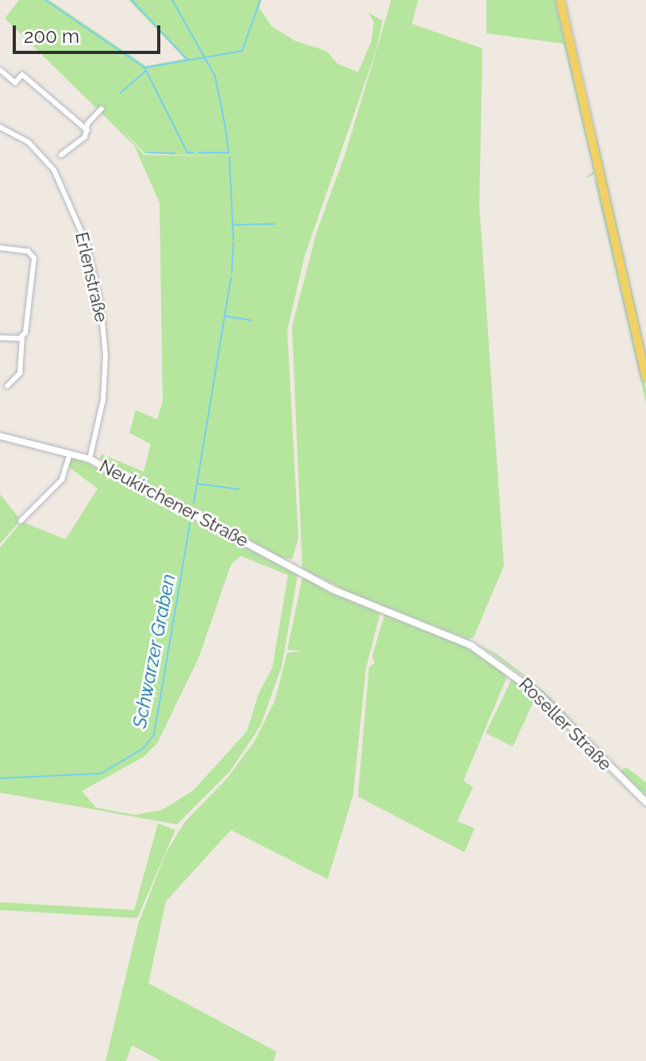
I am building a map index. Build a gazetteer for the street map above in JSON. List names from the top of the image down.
{
  "streets": {
    "street": ["Erlenstraße", "Neukirchener Straße", "Roseller Straße"]
  },
  "crossings": [
    ["Erlenstraße", "Neukirchener Straße"],
    ["Neukirchener Straße", "Roseller Straße"]
  ],
  "water": ["Schwarzer Graben"],
  "scale_bar": "200 m"
}
